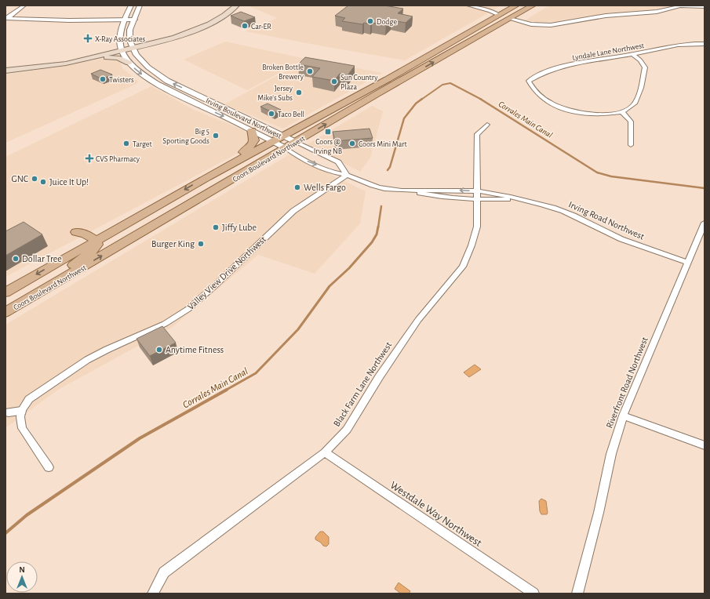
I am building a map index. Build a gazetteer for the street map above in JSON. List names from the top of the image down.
{
  "streets": {
    "main road": ["Coors Boulevard Northwest"],
    "street": [
      "Lyndale Lane Northwest",
      "Irving Boulevard Northwest",
      "Irving Road Northwest",
      "Valley View Drive Northwest",
      "Riverfront Road Northwest",
      "Black Farm Lane Northwest",
      "Westdale Way Northwest"
    ]
  },
  "crossings": [
    ["Irving Boulevard Northwest", "Coors Boulevard Northwest"],
    ["Irving Boulevard Northwest", "Irving Road Northwest"],
    ["Irving Boulevard Northwest", "Valley View Drive Northwest"],
    ["Irving Road Northwest", "Valley View Drive Northwest"],
    ["Irving Road Northwest", "Riverfront Road Northwest"],
    ["Irving Road Northwest", "Black Farm Lane Northwest"],
    ["Black Farm Lane Northwest", "Westdale Way Northwest"]
  ],
  "water": ["Corrales Main Canal"],
  "places": {
    "other": [
      "Dodge",
      "Car-ER",
      "Broken Bottle Brewery",
      "Twisters",
      "Sun Country Plaza",
      "Jersey Mike's Subs",
      "Taco Bell",
      "Big 5 Sporting Goods",
      "Target",
      "Coors Mini Mart",
      "GNC",
      "Juice It Up!",
      "Wells Fargo",
      "Jiffy Lube",
      "Burger King",
      "Dollar Tree",
      "Anytime Fitness"
    ],
    "health": ["X-Ray Associates", "CVS Pharmacy"],
    "transit": ["Coors @ Irving NB"]
  },
  "north": "top"
}
